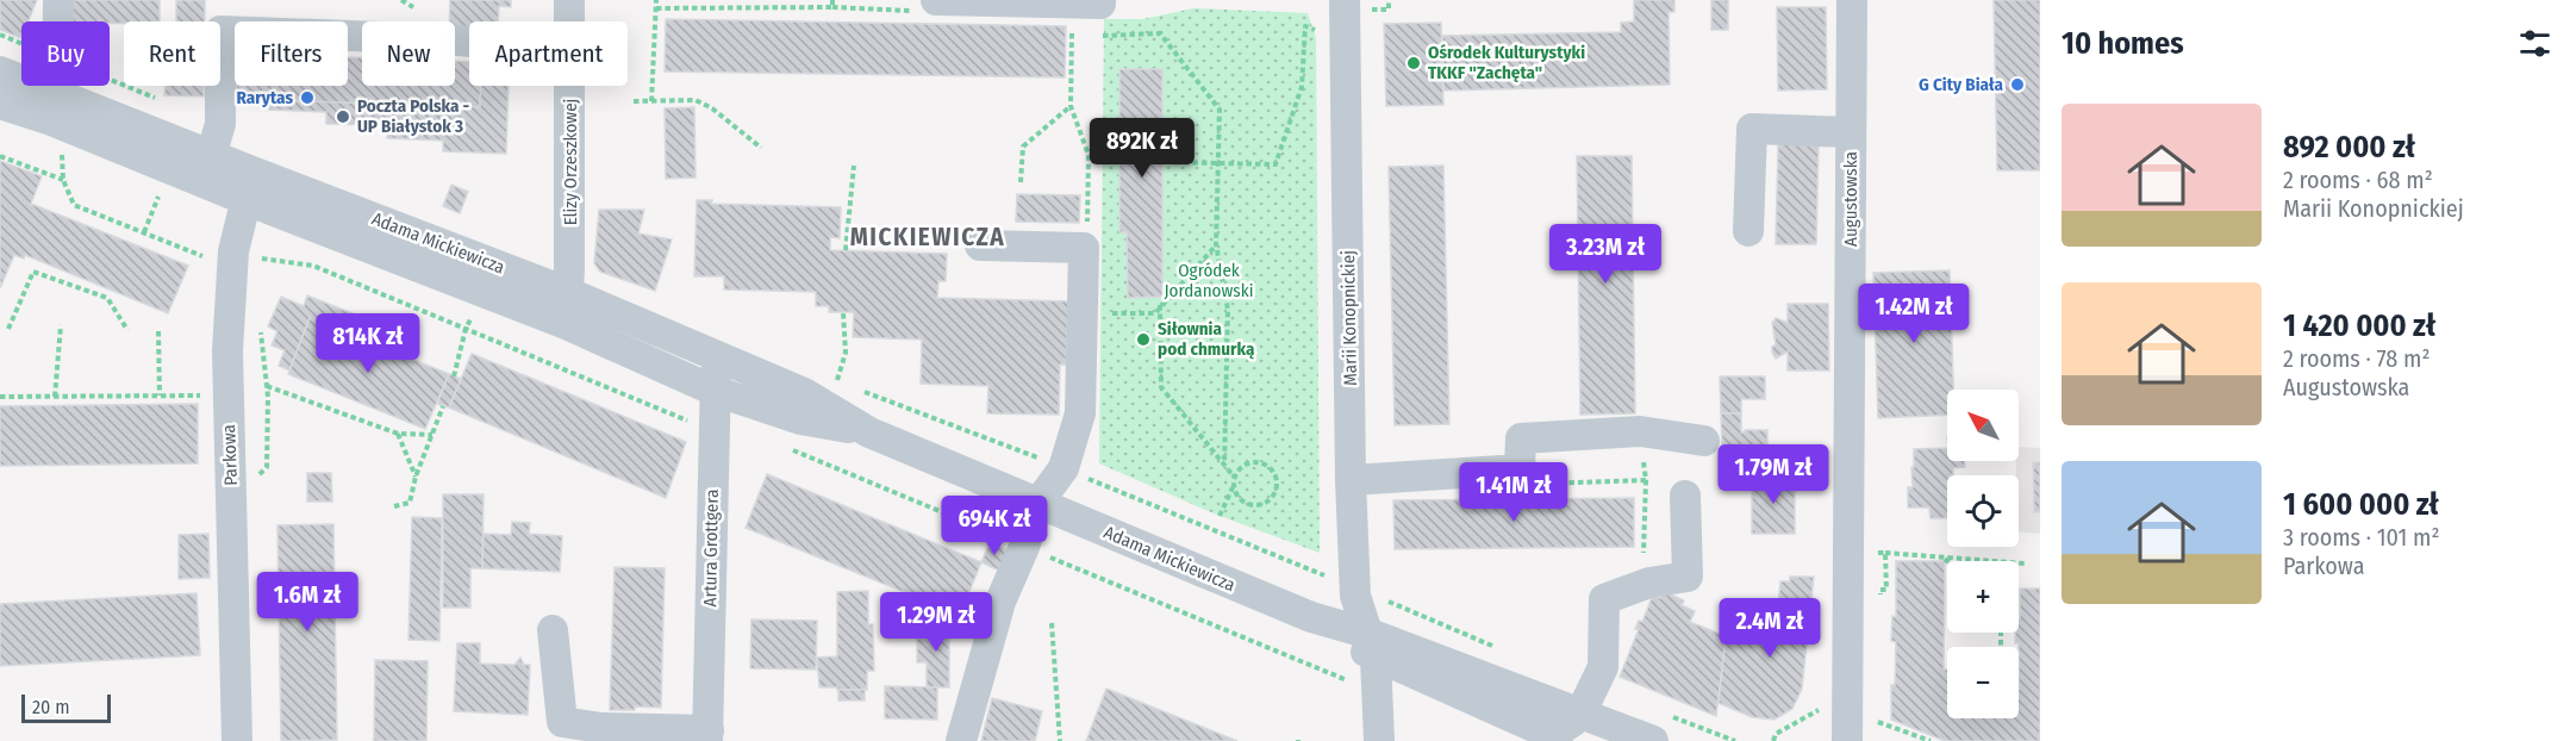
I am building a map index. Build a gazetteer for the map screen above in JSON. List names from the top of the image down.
{
  "streets": {
    "street": [
      "Elizy Orzeszkowej",
      "Augustowska",
      "Adama Mickiewicza",
      "Marii Konopnickiej",
      "Parkowa",
      "Artura Grottgera"
    ]
  },
  "crossings": [
    ["Elizy Orzeszkowej", "Adama Mickiewicza"],
    ["Adama Mickiewicza", "Marii Konopnickiej"],
    ["Adama Mickiewicza", "Parkowa"],
    ["Adama Mickiewicza", "Artura Grottgera"]
  ],
  "districts": ["MICKIEWICZA"],
  "parks": ["Ogródek Jordanowski"],
  "places": [
    "Ośrodek Kulturystyki TKKF \"Zachęta\"",
    "G City Biała",
    "Rarytas",
    "Poczta Polska - UP Białystok 3",
    "Siłownia pod chmurką"
  ],
  "scale_bar": "20 m",
  "north": "top left",
  "page": {
    "heading": "10 homes",
    "chip": [
      "Buy",
      "Rent",
      "Filters",
      "New",
      "Apartment"
    ],
    "list": [
      {
        "name": "892 000 zł",
        "note": "2 rooms · 68 m² · Marii Konopnickiej"
      },
      {
        "name": "1 420 000 zł",
        "note": "2 rooms · 78 m² · Augustowska"
      },
      {
        "name": "1 600 000 zł",
        "note": "3 rooms · 101 m² · Parkowa"
      }
    ],
    "price": [
      "892K zł",
      "3.23M zł",
      "1.42M zł",
      "814K zł",
      "1.79M zł",
      "1.41M zł",
      "694K zł",
      "1.6M zł",
      "1.29M zł",
      "2.4M zł"
    ],
    "map_buttons": ["+", "−"],
    "scale": "20 m"
  }
}
